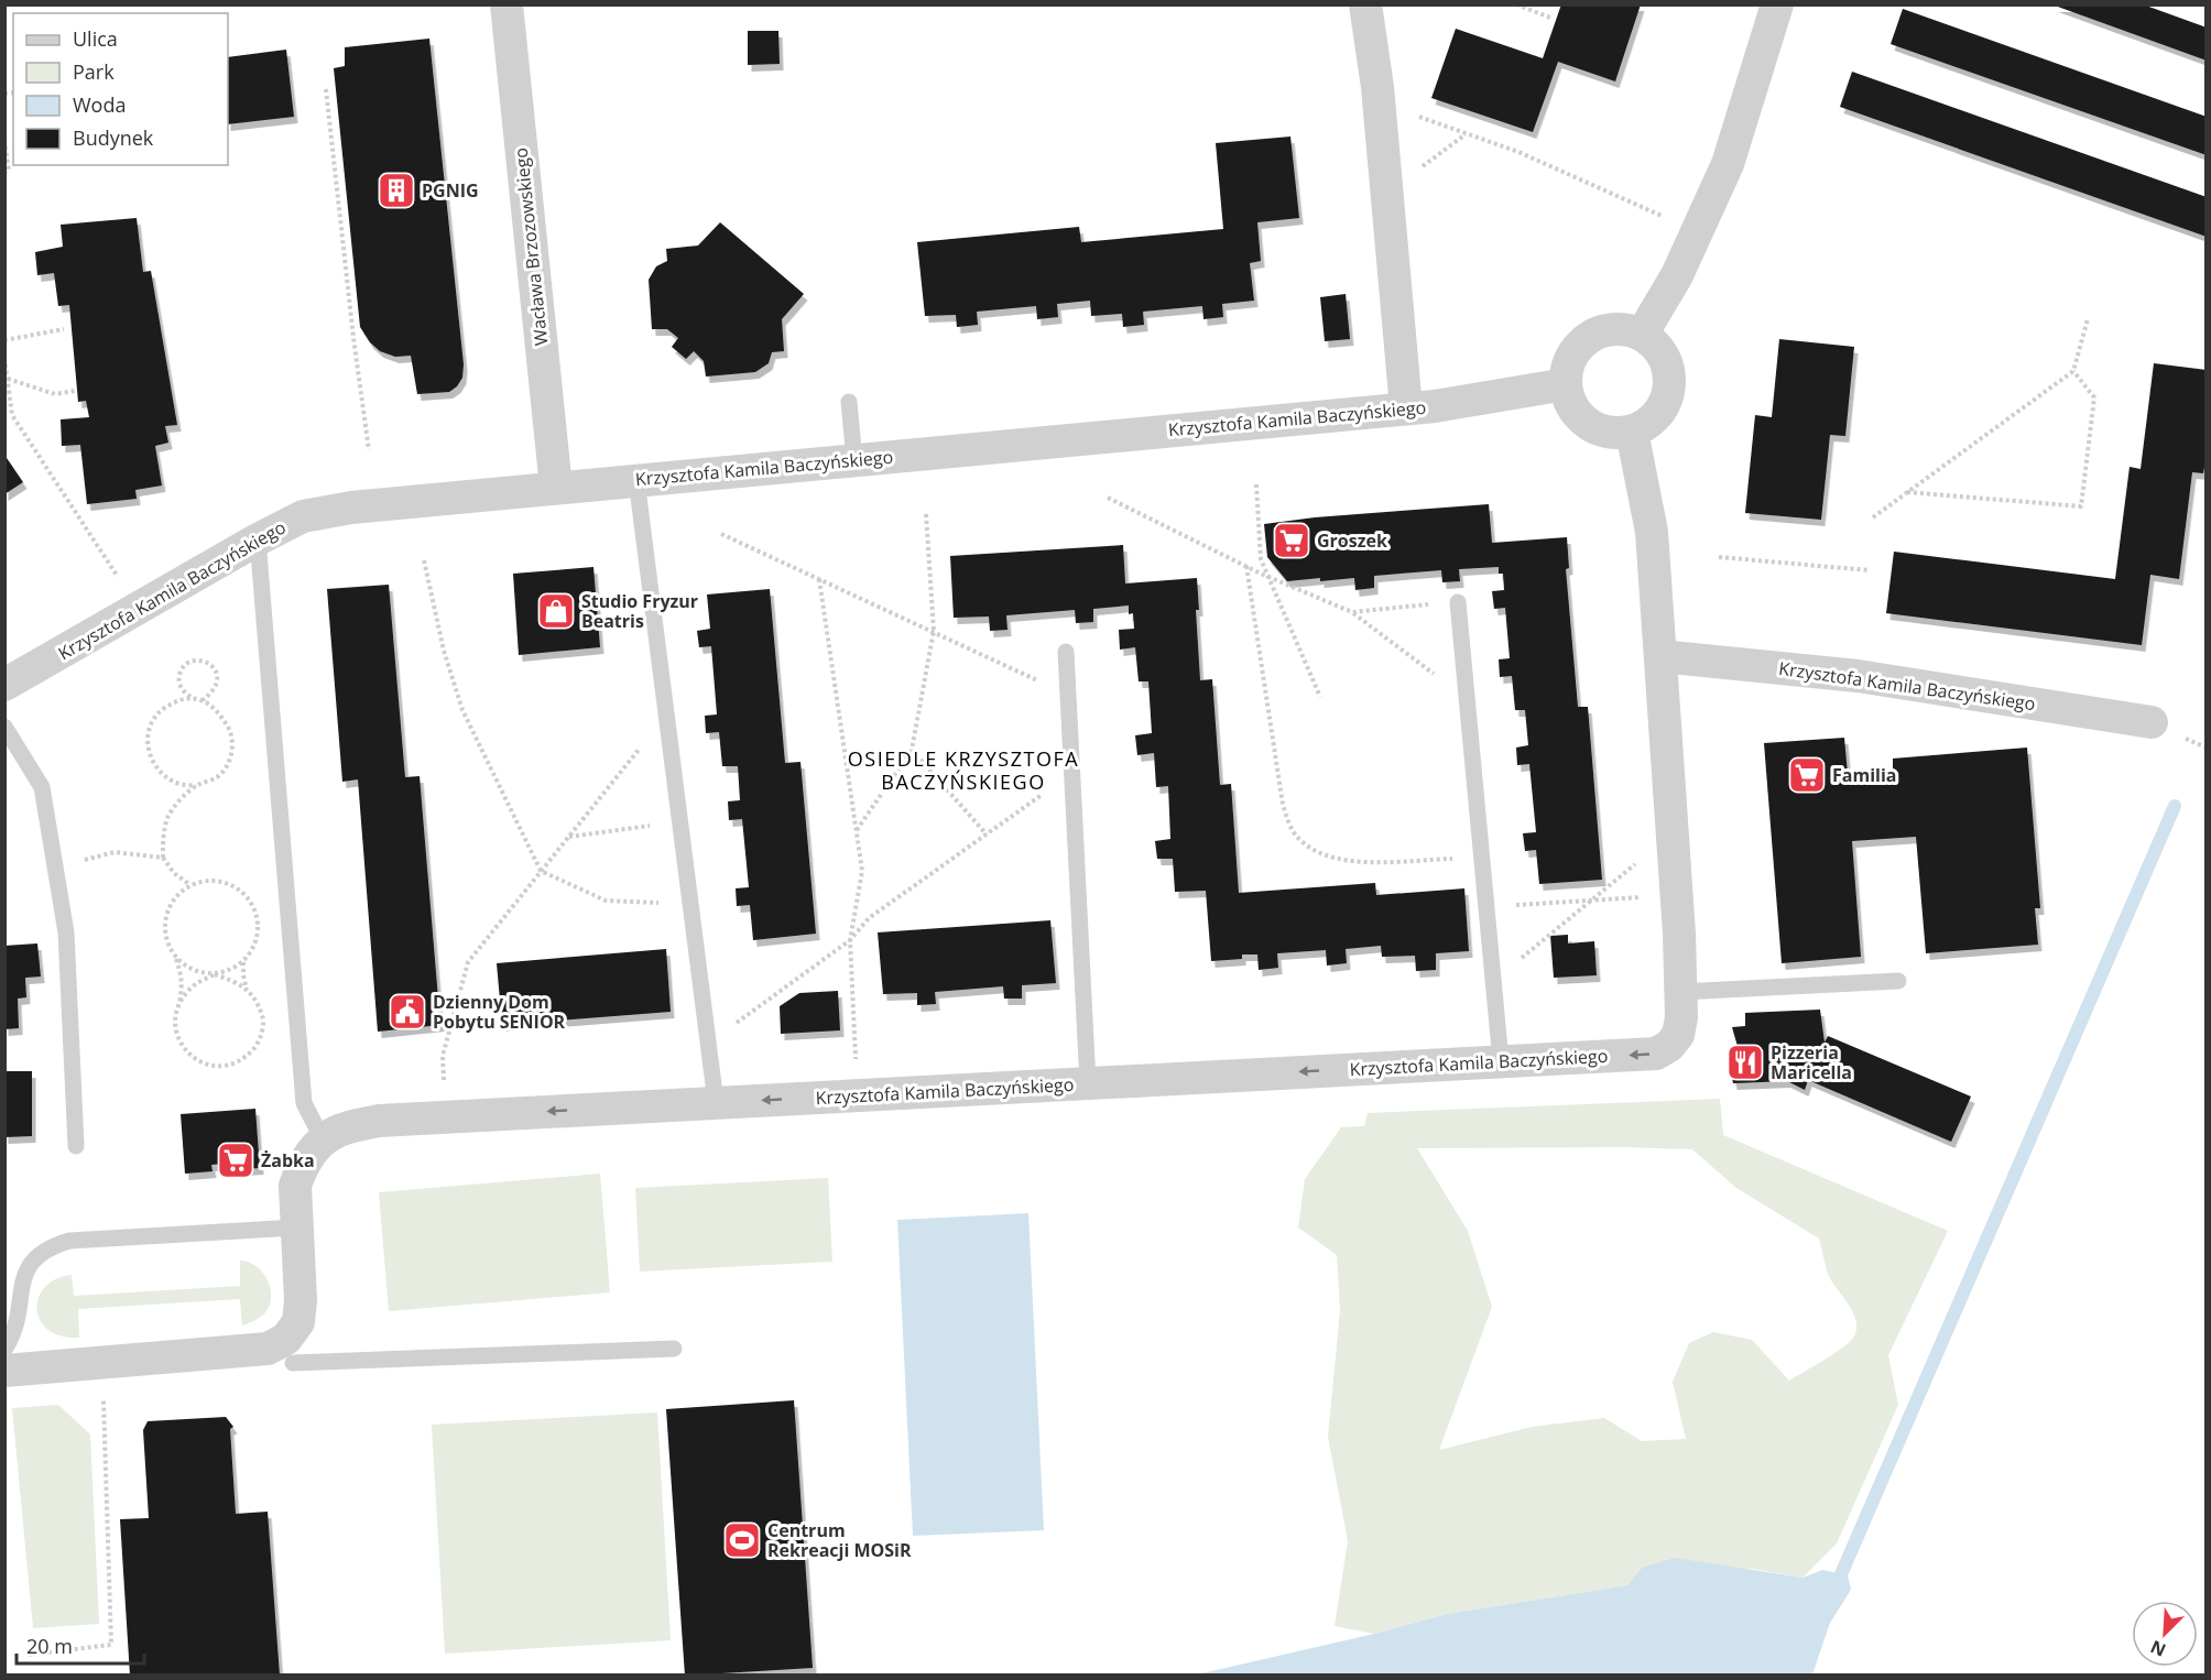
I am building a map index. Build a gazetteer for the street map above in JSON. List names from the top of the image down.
{
  "streets": {
    "street": ["Wacława Brzozowskiego", "Krzysztofa Kamila Baczyńskiego"]
  },
  "crossings": [
    ["Wacława Brzozowskiego", "Krzysztofa Kamila Baczyńskiego"]
  ],
  "districts": ["OSIEDLE KRZYSZTOFA BACZYŃSKIEGO"],
  "places": {
    "building": ["PGNIG"],
    "supermarket": ["Groszek", "Familia", "Żabka"],
    "shop": ["Studio Fryzur Beatris"],
    "public building": ["Dzienny Dom Pobytu SENIOR"],
    "restaurant": ["Pizzeria Maricella"],
    "sports": ["Centrum Rekreacji MOSiR"]
  },
  "legend": [
    "Ulica",
    "Park",
    "Woda",
    "Budynek"
  ],
  "scale_bar": "20 m",
  "north": "bottom left"
}
